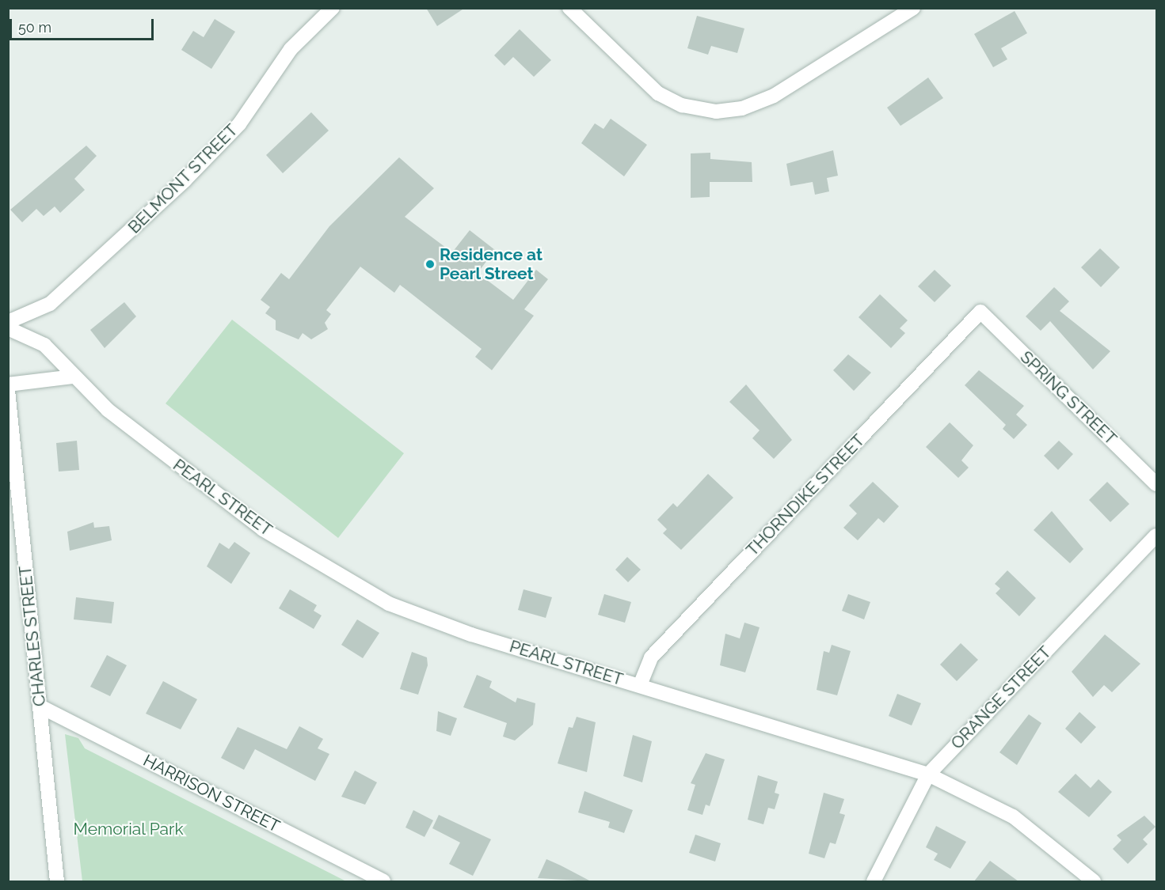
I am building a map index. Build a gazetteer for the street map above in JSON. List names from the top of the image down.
{
  "streets": {
    "street": [
      "BELMONT STREET",
      "SPRING STREET",
      "THORNDIKE STREET",
      "PEARL STREET",
      "CHARLES STREET",
      "ORANGE STREET",
      "HARRISON STREET"
    ]
  },
  "crossings": [
    ["SPRING STREET", "THORNDIKE STREET"],
    ["THORNDIKE STREET", "PEARL STREET"],
    ["PEARL STREET", "ORANGE STREET"],
    ["CHARLES STREET", "HARRISON STREET"]
  ],
  "parks": ["Memorial Park"],
  "places": ["Residence at Pearl Street"],
  "scale_bar": "50 m"
}
